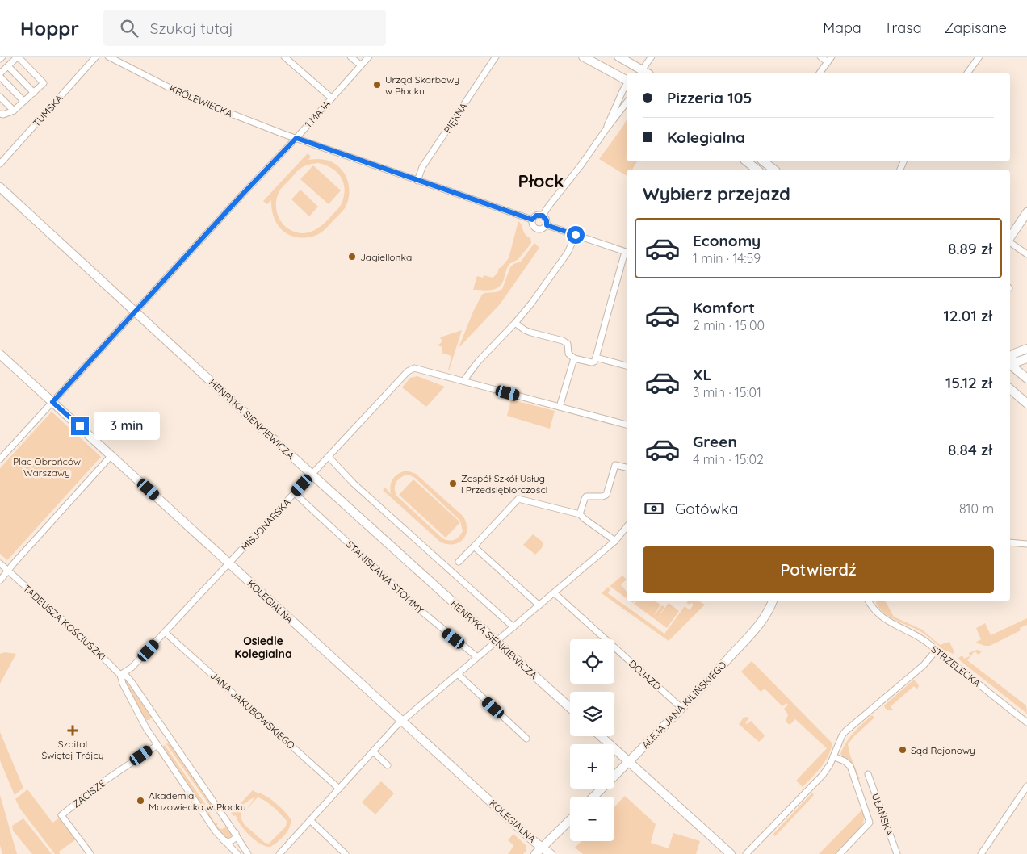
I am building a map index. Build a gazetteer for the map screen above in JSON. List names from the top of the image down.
{
  "streets": {
    "street": [
      "KRÓLEWIECKA",
      "TUMSKA",
      "1 MAJA",
      "PIĘKNA",
      "HENRYKA SIENKIEWICZA",
      "MISJONARSKA",
      "STANISŁAWA STOMMY",
      "KOLEGIALNA",
      "TADEUSZA KOŚCIUSZKI",
      "STRZELECKA",
      "DOJAZD",
      "ALEJA JANA KILIŃSKIEGO",
      "JANA JAKUBOWSKIEGO",
      "ZACISZE",
      "UŁAŃSKA"
    ]
  },
  "crossings": [
    ["KRÓLEWIECKA", "1 MAJA"],
    ["KRÓLEWIECKA", "PIĘKNA"],
    ["1 MAJA", "HENRYKA SIENKIEWICZA"],
    ["1 MAJA", "KOLEGIALNA"],
    ["HENRYKA SIENKIEWICZA", "MISJONARSKA"],
    ["MISJONARSKA", "STANISŁAWA STOMMY"],
    ["MISJONARSKA", "KOLEGIALNA"],
    ["MISJONARSKA", "TADEUSZA KOŚCIUSZKI"],
    ["MISJONARSKA", "JANA JAKUBOWSKIEGO"],
    ["DOJAZD", "ALEJA JANA KILIŃSKIEGO"]
  ],
  "districts": ["Płock", "Osiedle Kolegialna"],
  "parks": ["Plac Obrońców Warszawy"],
  "places": {
    "other": [
      "Urząd Skarbowy w Płocku",
      "Jagiellonka",
      "Zespół Szkół Usług i Przedsiębiorczości",
      "Sąd Rejonowy",
      "Akademia Mazowiecka w Płocku"
    ],
    "health": ["Szpital Świętej Trójcy"]
  },
  "page": {
    "header": "Hoppr",
    "search": "Szukaj tutaj",
    "nav": ["Mapa", "Trasa", "Zapisane"],
    "banner": ["Pizzeria 105", "Kolegialna"],
    "heading": "Wybierz przejazd",
    "list": [
      {
        "name": "Economy",
        "note": "1 min · 14:59",
        "value": "8.89 zł"
      },
      {
        "name": "Komfort",
        "note": "2 min · 15:00",
        "value": "12.01 zł"
      },
      {
        "name": "XL",
        "note": "3 min · 15:01",
        "value": "15.12 zł"
      },
      {
        "name": "Green",
        "note": "4 min · 15:02",
        "value": "8.84 zł"
      }
    ],
    "bubble": "3 min",
    "pay": ["Gotówka", "810 m"],
    "buttons": "Potwierdź",
    "map_buttons": ["+", "−"]
  }
}
